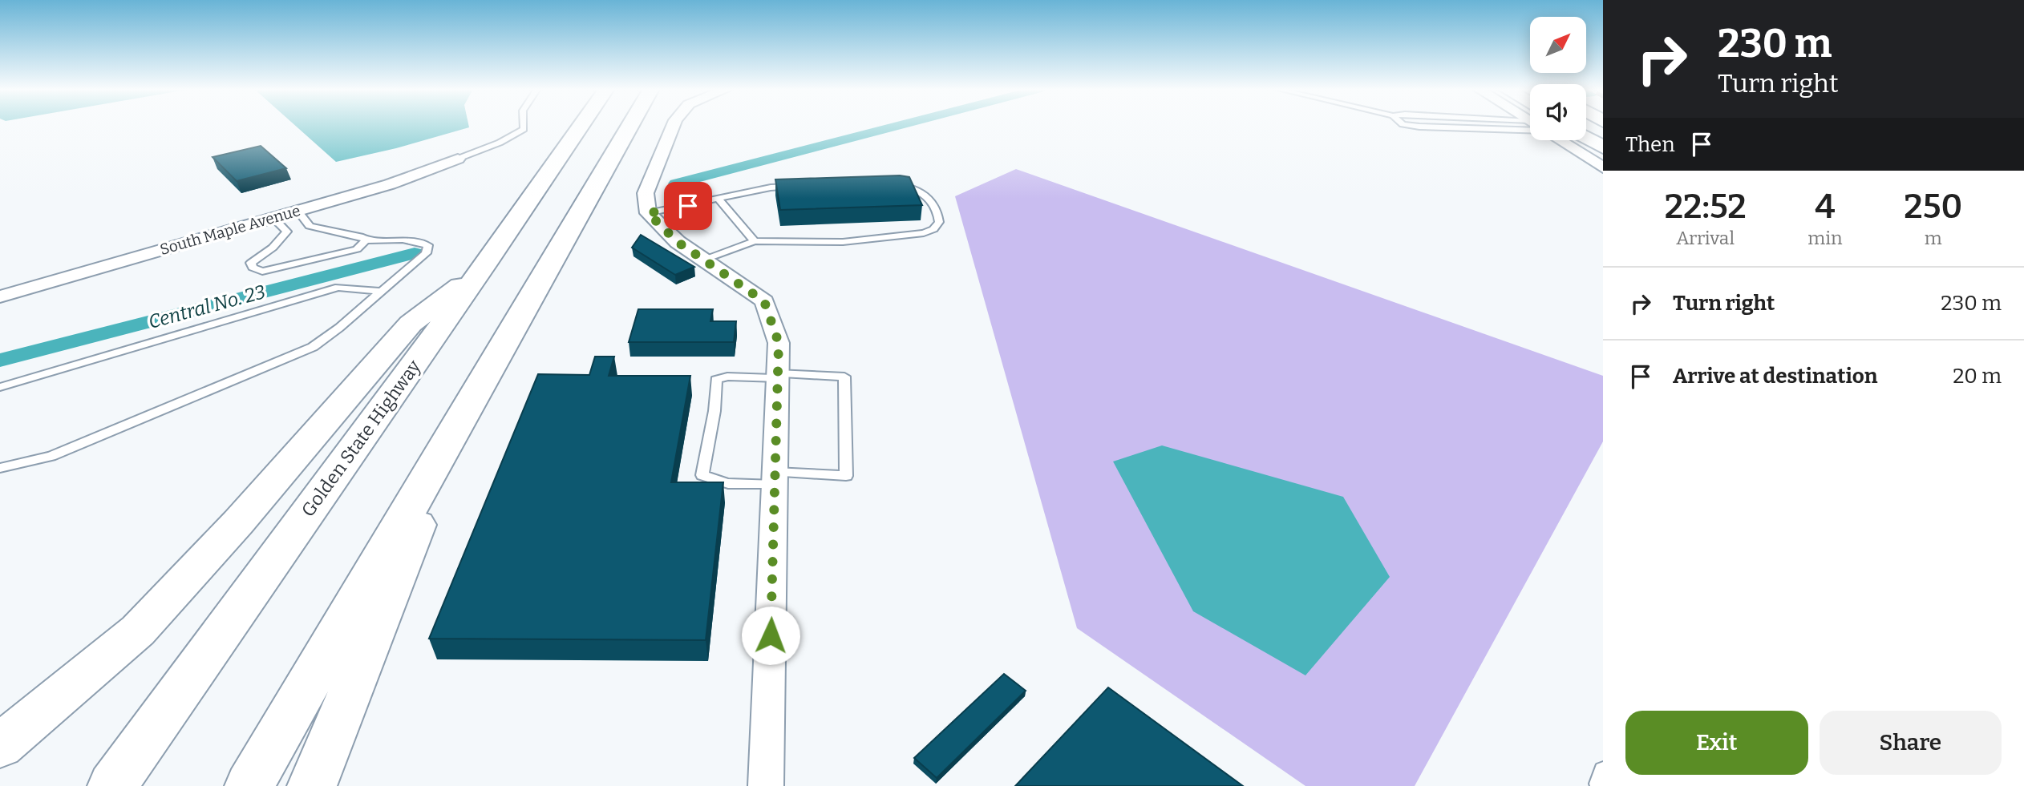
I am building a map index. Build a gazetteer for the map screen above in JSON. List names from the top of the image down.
{
  "streets": {
    "main road": ["Golden State Highway"],
    "street": ["South Maple Avenue"]
  },
  "water": ["Central No. 23"],
  "north": "top right",
  "page": {
    "turn": ["230 m", "Turn right"],
    "then": "Then",
    "eta": [
      "22:52",
      "Arrival",
      "4",
      "min",
      "250",
      "m"
    ],
    "list": [
      {
        "name": "Turn right",
        "value": "230 m"
      },
      {
        "name": "Arrive at destination",
        "value": "20 m"
      }
    ],
    "buttons": ["Exit", "Share"]
  }
}
